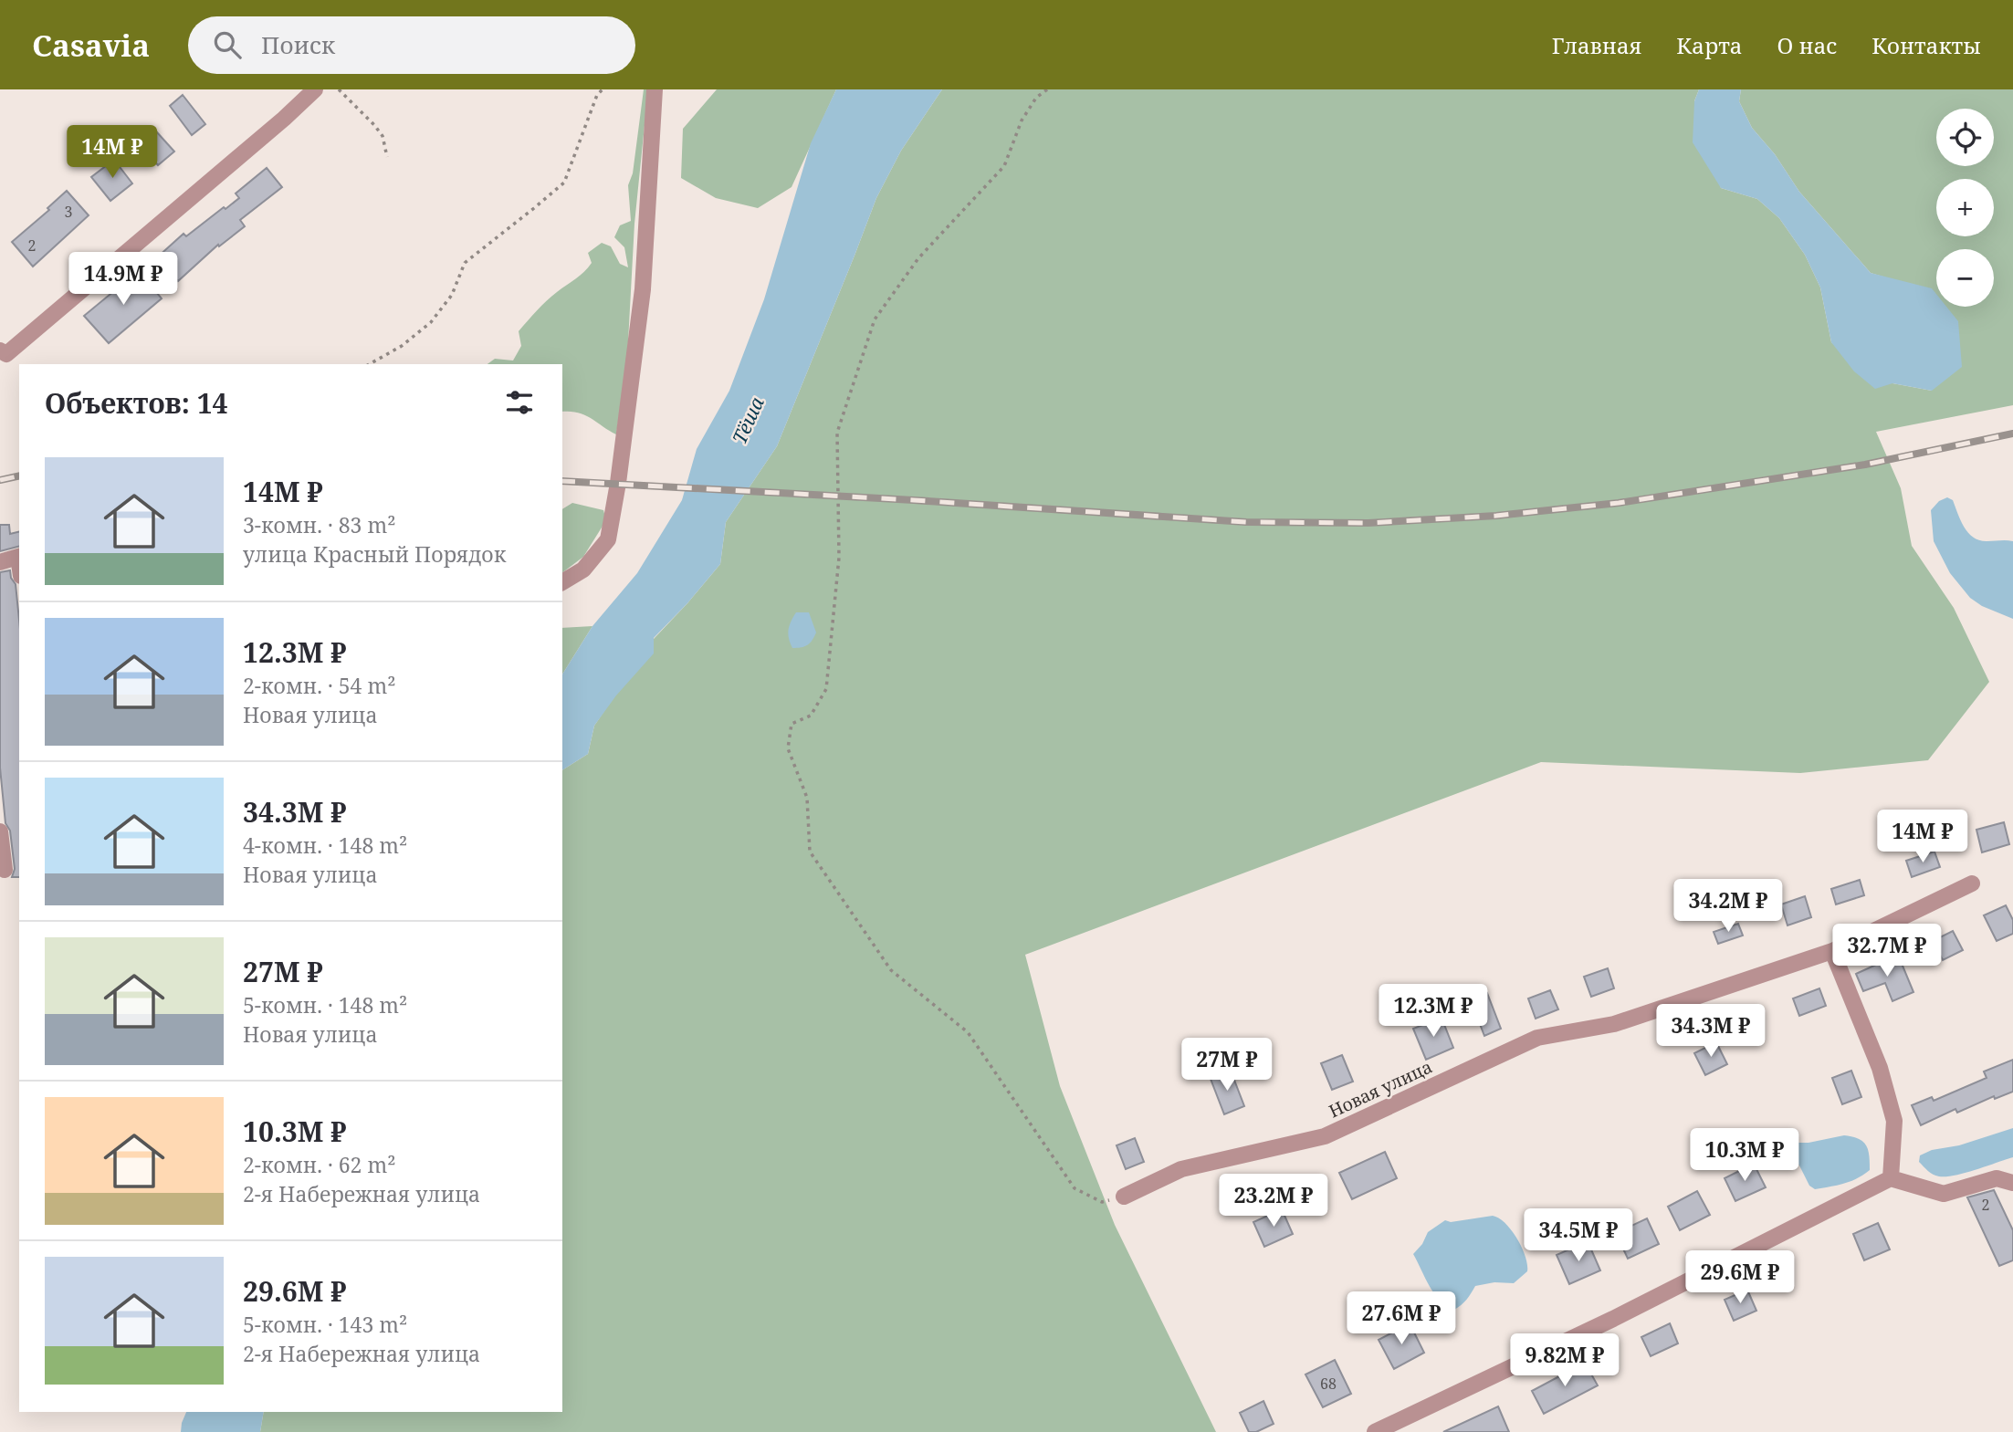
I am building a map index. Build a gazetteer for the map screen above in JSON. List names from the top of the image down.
{
  "streets": {
    "street": ["Новая улица"]
  },
  "water": ["Тёша"],
  "house_numbers": [
    "3",
    "2",
    "2",
    "68"
  ],
  "page": {
    "header": "Casavia",
    "search": "Поиск",
    "nav": [
      "Главная",
      "Карта",
      "О нас",
      "Контакты"
    ],
    "map_buttons": ["+", "−"],
    "price": [
      "14M ₽",
      "14.9M ₽",
      "14M ₽",
      "34.2M ₽",
      "32.7M ₽",
      "12.3M ₽",
      "34.3M ₽",
      "27M ₽",
      "10.3M ₽",
      "23.2M ₽",
      "34.5M ₽",
      "29.6M ₽",
      "27.6M ₽",
      "9.82M ₽"
    ],
    "heading": "Объектов: 14",
    "list": [
      {
        "name": "14M ₽",
        "note": "3-комн. · 83 m² · улица Красный Порядок"
      },
      {
        "name": "12.3M ₽",
        "note": "2-комн. · 54 m² · Новая улица"
      },
      {
        "name": "34.3M ₽",
        "note": "4-комн. · 148 m² · Новая улица"
      },
      {
        "name": "27M ₽",
        "note": "5-комн. · 148 m² · Новая улица"
      },
      {
        "name": "10.3M ₽",
        "note": "2-комн. · 62 m² · 2-я Набережная улица"
      },
      {
        "name": "29.6M ₽",
        "note": "5-комн. · 143 m² · 2-я Набережная улица"
      }
    ]
  }
}
